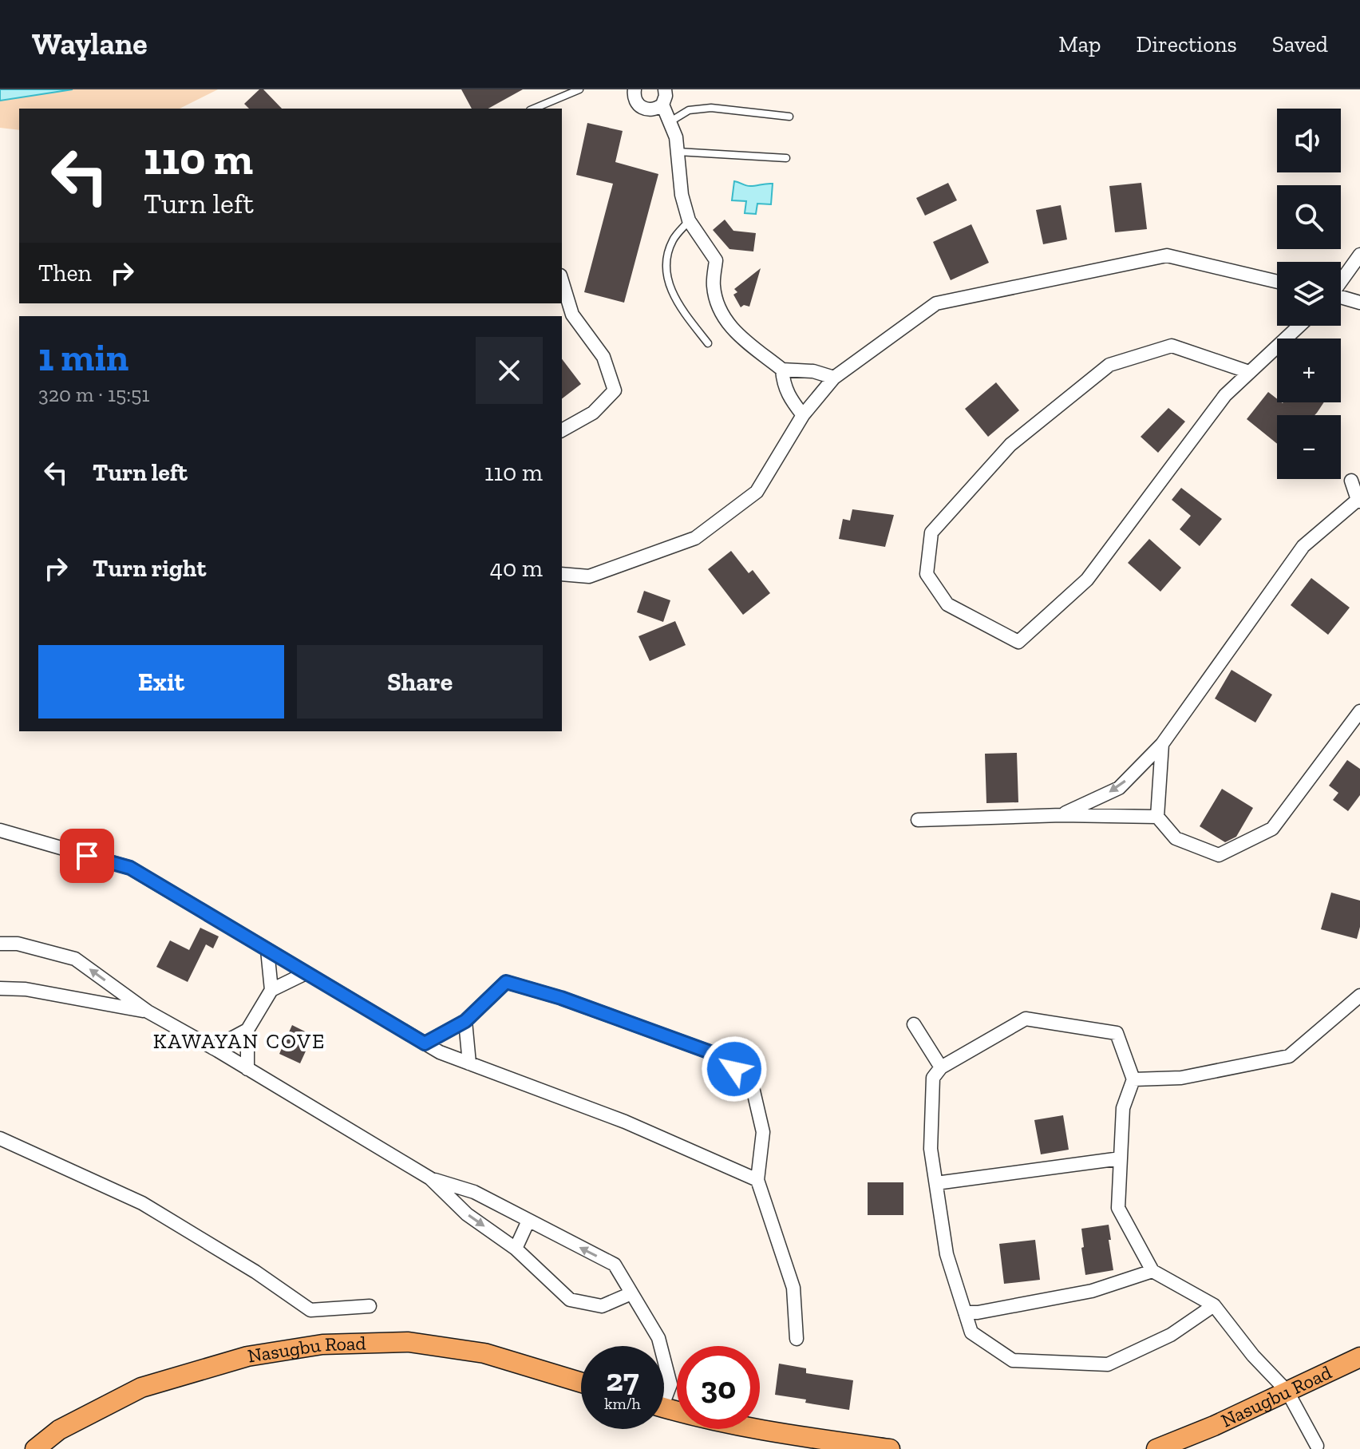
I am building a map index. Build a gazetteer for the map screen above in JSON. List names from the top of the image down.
{
  "streets": {
    "main road": ["Nasugbu Road"]
  },
  "districts": ["KAWAYAN COVE"],
  "page": {
    "header": "Waylane",
    "nav": ["Map", "Directions", "Saved"],
    "map_buttons": ["+", "−"],
    "turn": ["110 m", "Turn left"],
    "then": "Then",
    "heading": ["1 min", "320 m · 15:51"],
    "list": [
      {
        "name": "Turn left",
        "value": "110 m"
      },
      {
        "name": "Turn right",
        "value": "40 m"
      }
    ],
    "buttons": ["Exit", "Share"],
    "speed": "27 km/h",
    "limit": "30"
  }
}
